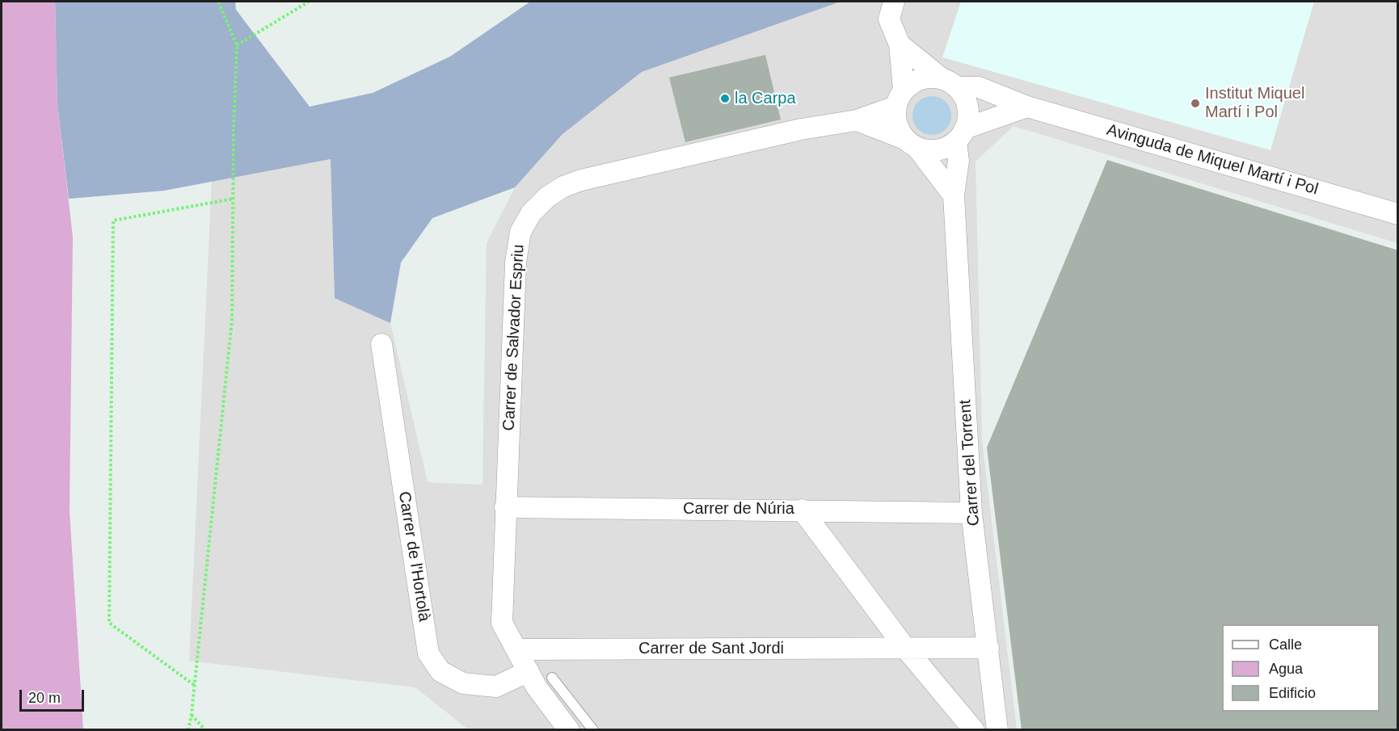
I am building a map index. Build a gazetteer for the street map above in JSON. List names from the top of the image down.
{
  "streets": {
    "street": [
      "Avinguda de Miquel Martí i Pol",
      "Carrer de Salvador Espriu",
      "Carrer del Torrent",
      "Carrer de Núria",
      "Carrer de l'Hortolà",
      "Carrer de Sant Jordi"
    ]
  },
  "crossings": [
    ["Avinguda de Miquel Martí i Pol", "Carrer de Salvador Espriu"],
    ["Avinguda de Miquel Martí i Pol", "Carrer del Torrent"],
    ["Carrer de Salvador Espriu", "Carrer del Torrent"],
    ["Carrer de Salvador Espriu", "Carrer de Núria"],
    ["Carrer de Salvador Espriu", "Carrer de l'Hortolà"],
    ["Carrer de Salvador Espriu", "Carrer de Sant Jordi"],
    ["Carrer del Torrent", "Carrer de Núria"],
    ["Carrer del Torrent", "Carrer de Sant Jordi"]
  ],
  "places": ["la Carpa", "Institut Miquel Martí i Pol"],
  "legend": ["Calle", "Agua", "Edificio"],
  "scale_bar": "20 m"
}
